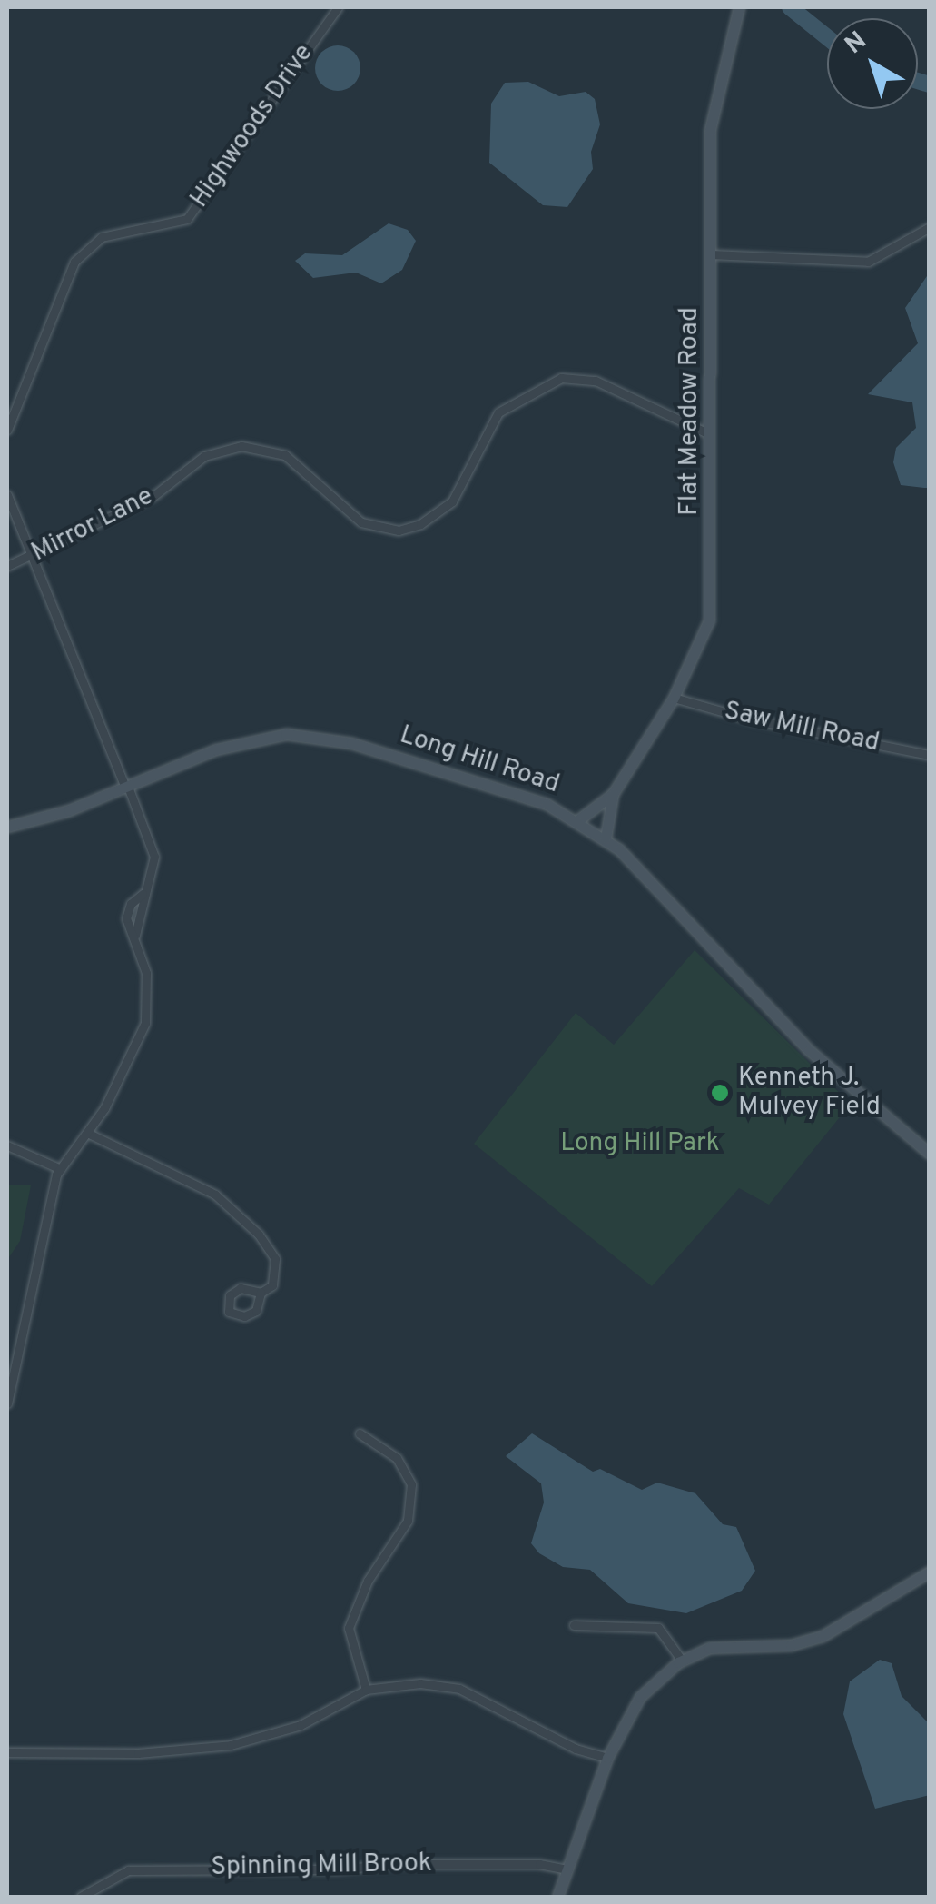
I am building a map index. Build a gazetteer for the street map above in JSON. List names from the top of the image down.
{
  "streets": {
    "street": [
      "Highwoods Drive",
      "Flat Meadow Road",
      "Mirror Lane",
      "Saw Mill Road",
      "Long Hill Road",
      "Spinning Mill Brook"
    ]
  },
  "crossings": [
    ["Flat Meadow Road", "Mirror Lane"],
    ["Flat Meadow Road", "Saw Mill Road"],
    ["Flat Meadow Road", "Long Hill Road"]
  ],
  "parks": ["Long Hill Park"],
  "places": ["Kenneth J. Mulvey Field"],
  "north": "top left"
}
